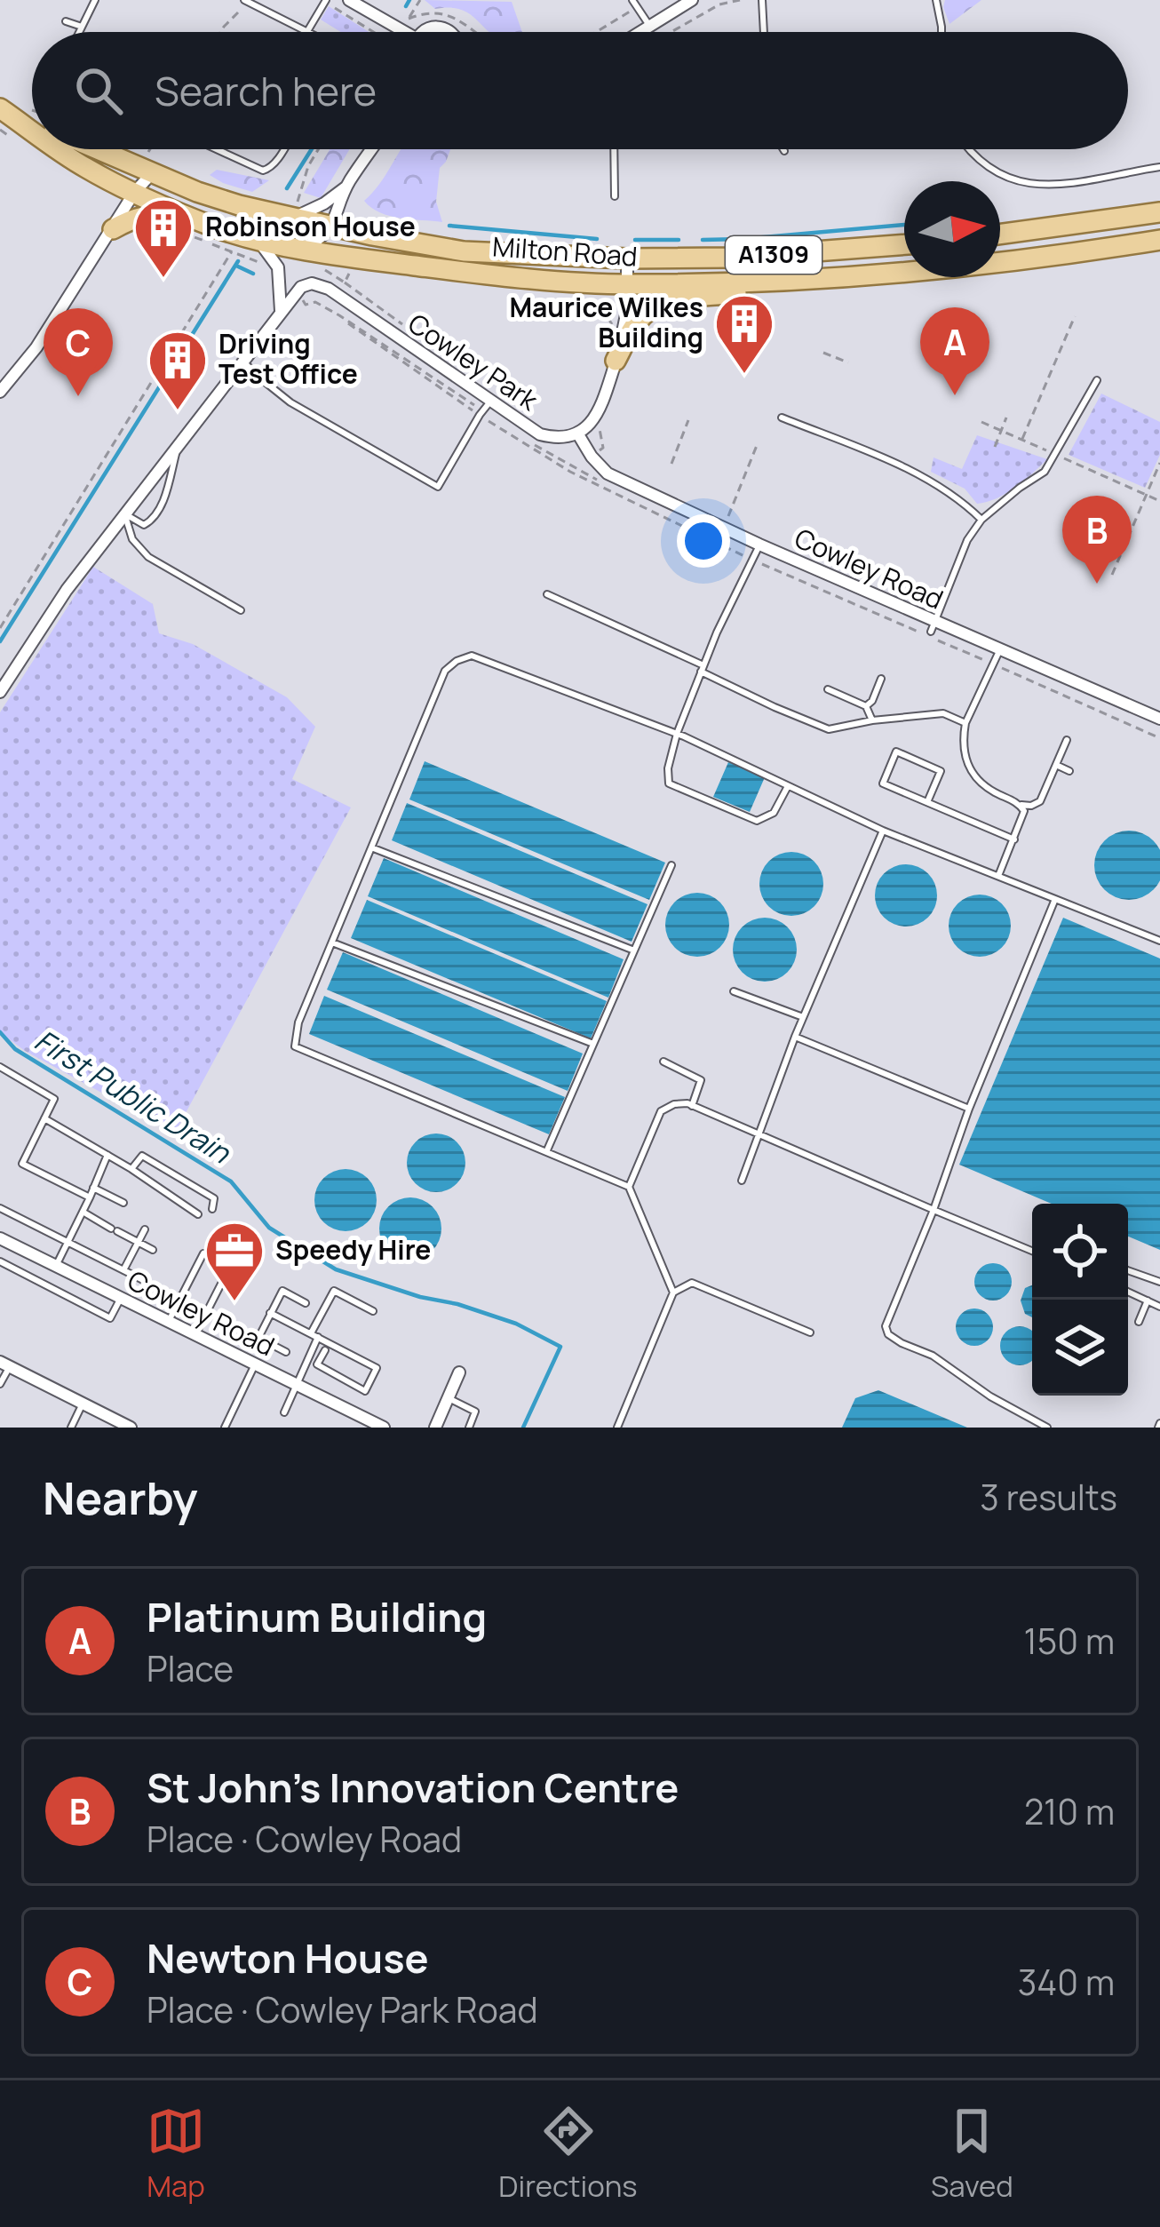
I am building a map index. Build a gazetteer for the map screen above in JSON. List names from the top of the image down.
{
  "streets": {
    "main road": ["Milton Road", "A1309"],
    "street": ["Cowley Park", "Cowley Road"]
  },
  "crossings": [
    ["Milton Road", "A1309"],
    ["Cowley Park", "Cowley Road"]
  ],
  "water": ["First Public Drain"],
  "places": {
    "building": ["Robinson House", "Maurice Wilkes Building", "Driving Test Office"],
    "office": ["Speedy Hire"]
  },
  "north": "right",
  "page": {
    "search": "Search here",
    "pins": ["A", "C", "B"],
    "heading": ["Nearby", "3 results"],
    "list": [
      {
        "mark": "A",
        "name": "Platinum Building",
        "note": "Place",
        "value": "150 m"
      },
      {
        "mark": "B",
        "name": "St John's Innovation Centre",
        "note": "Place · Cowley Road",
        "value": "210 m"
      },
      {
        "mark": "C",
        "name": "Newton House",
        "note": "Place · Cowley Park Road",
        "value": "340 m"
      }
    ],
    "nav": ["Map", "Directions", "Saved"]
  }
}
